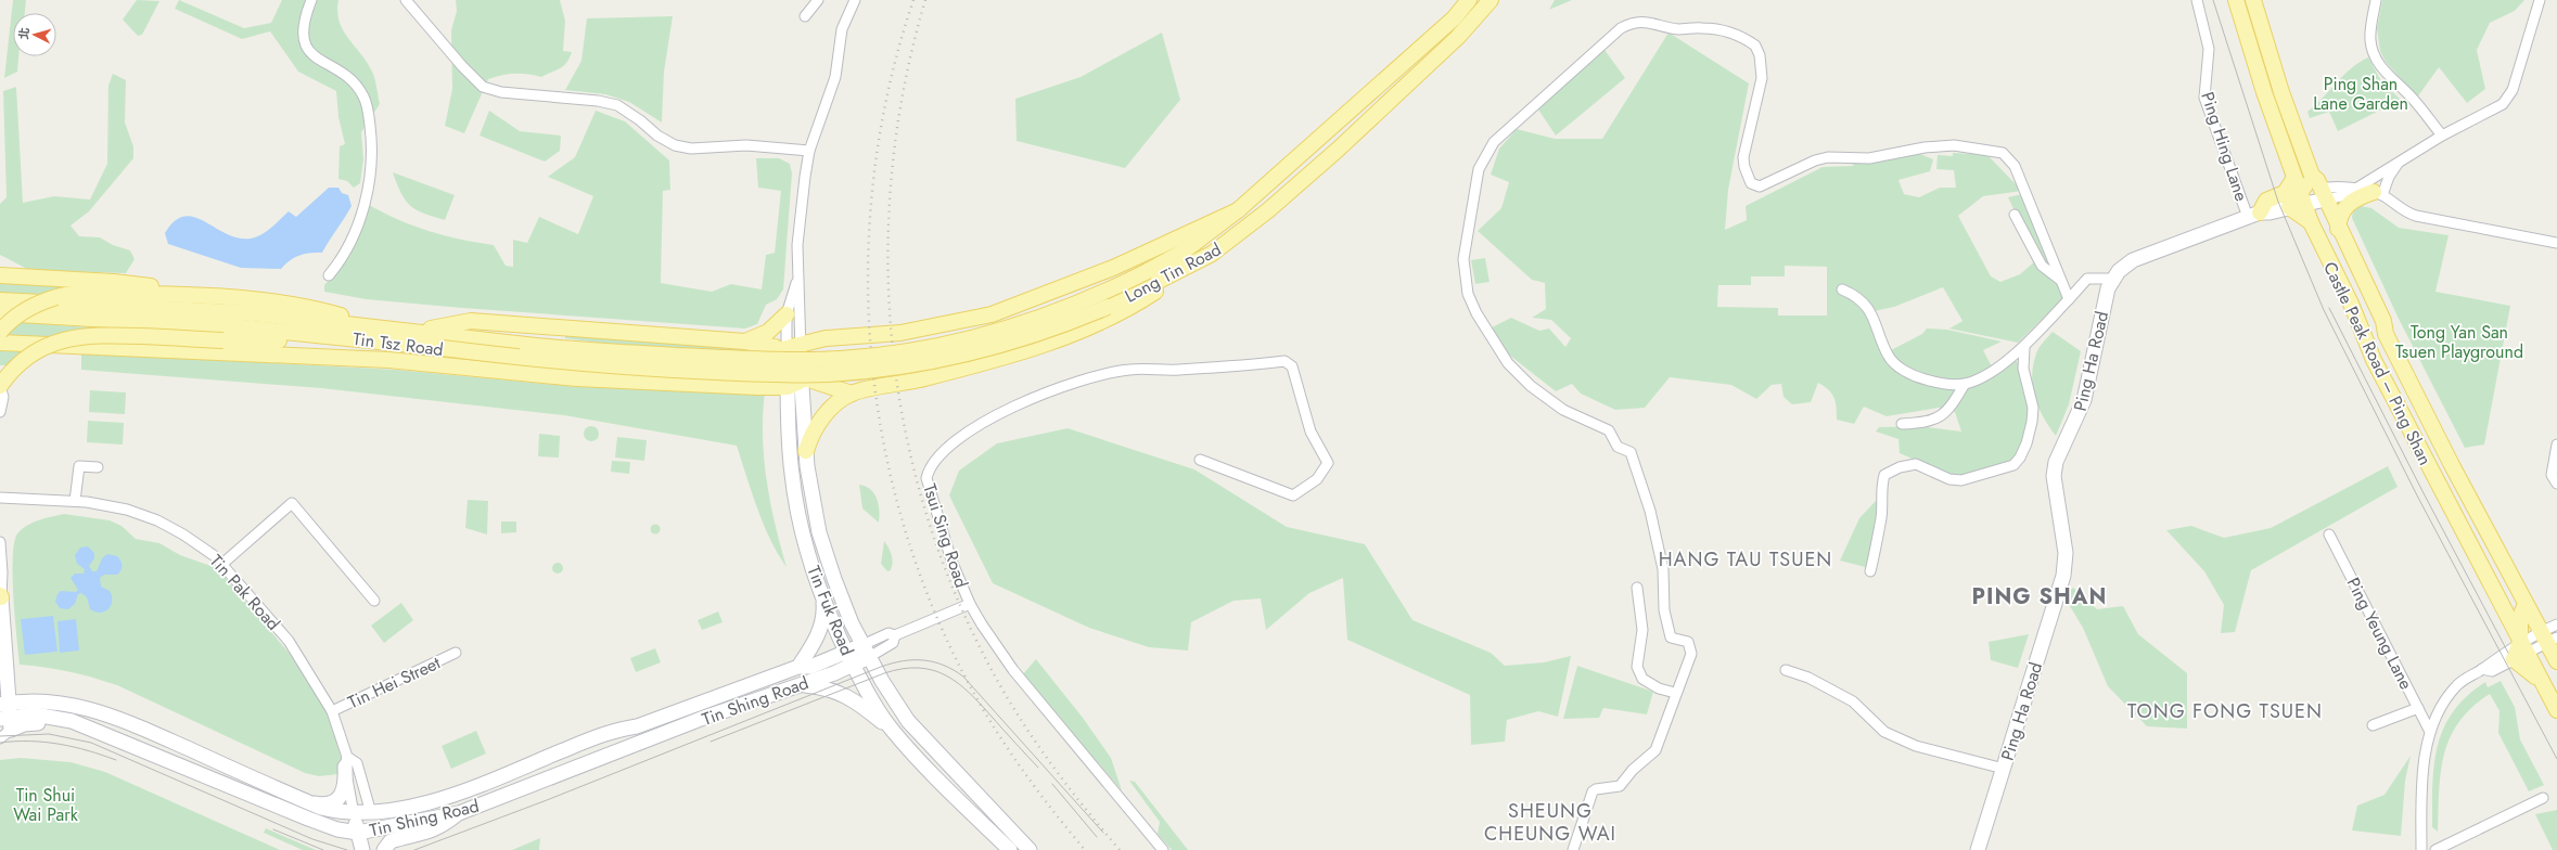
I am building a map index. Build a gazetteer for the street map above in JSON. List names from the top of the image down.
{
  "streets": {
    "main road": [
      "Long Tin Road",
      "Tin Tsz Road",
      "Ping Ha Road",
      "Castle Peak Road – Ping Shan",
      "Tin Fuk Road",
      "Tin Shing Road"
    ],
    "street": [
      "Ping Hing Lane",
      "Tsui Sing Road",
      "Tin Pak Road",
      "Ping Yeung Lane",
      "Tin Hei Street"
    ]
  },
  "crossings": [
    ["Ping Hing Lane", "Ping Ha Road"],
    ["Long Tin Road", "Tin Tsz Road"],
    ["Long Tin Road", "Tin Fuk Road"],
    ["Tin Tsz Road", "Tin Fuk Road"],
    ["Ping Ha Road", "Castle Peak Road – Ping Shan"],
    ["Tin Pak Road", "Tin Hei Street"],
    ["Tin Pak Road", "Tin Shing Road"],
    ["Tin Fuk Road", "Tin Shing Road"]
  ],
  "districts": [
    "HANG TAU TSUEN",
    "PING SHAN",
    "TONG FONG TSUEN",
    "SHEUNG CHEUNG WAI"
  ],
  "parks": ["Ping Shan Lane Garden", "Tong Yan San Tsuen Playground", "Tin Shui Wai Park"],
  "north": "left"
}
